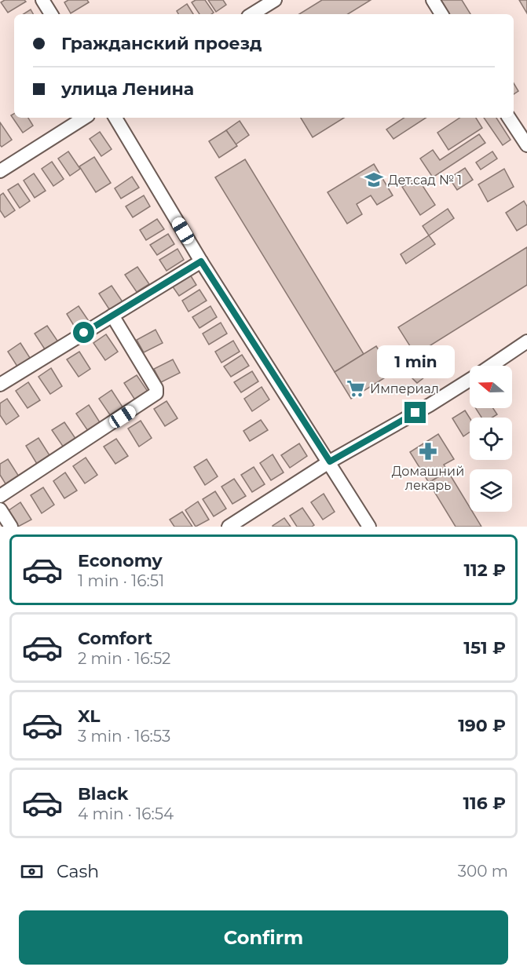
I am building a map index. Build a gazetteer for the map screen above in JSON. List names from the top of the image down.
{
  "places": {
    "school or university": ["Дет.сад № 1"],
    "supermarket": ["Империал"],
    "pharmacy": ["Домашний лекарь"]
  },
  "north": "left",
  "page": {
    "banner": ["Гражданский проезд", "улица Ленина"],
    "bubble": "1 min",
    "list": [
      {
        "name": "Economy",
        "note": "1 min · 16:51",
        "value": "112 ₽"
      },
      {
        "name": "Comfort",
        "note": "2 min · 16:52",
        "value": "151 ₽"
      },
      {
        "name": "XL",
        "note": "3 min · 16:53",
        "value": "190 ₽"
      },
      {
        "name": "Black",
        "note": "4 min · 16:54",
        "value": "116 ₽"
      }
    ],
    "pay": ["Cash", "300 m"],
    "buttons": "Confirm"
  }
}
